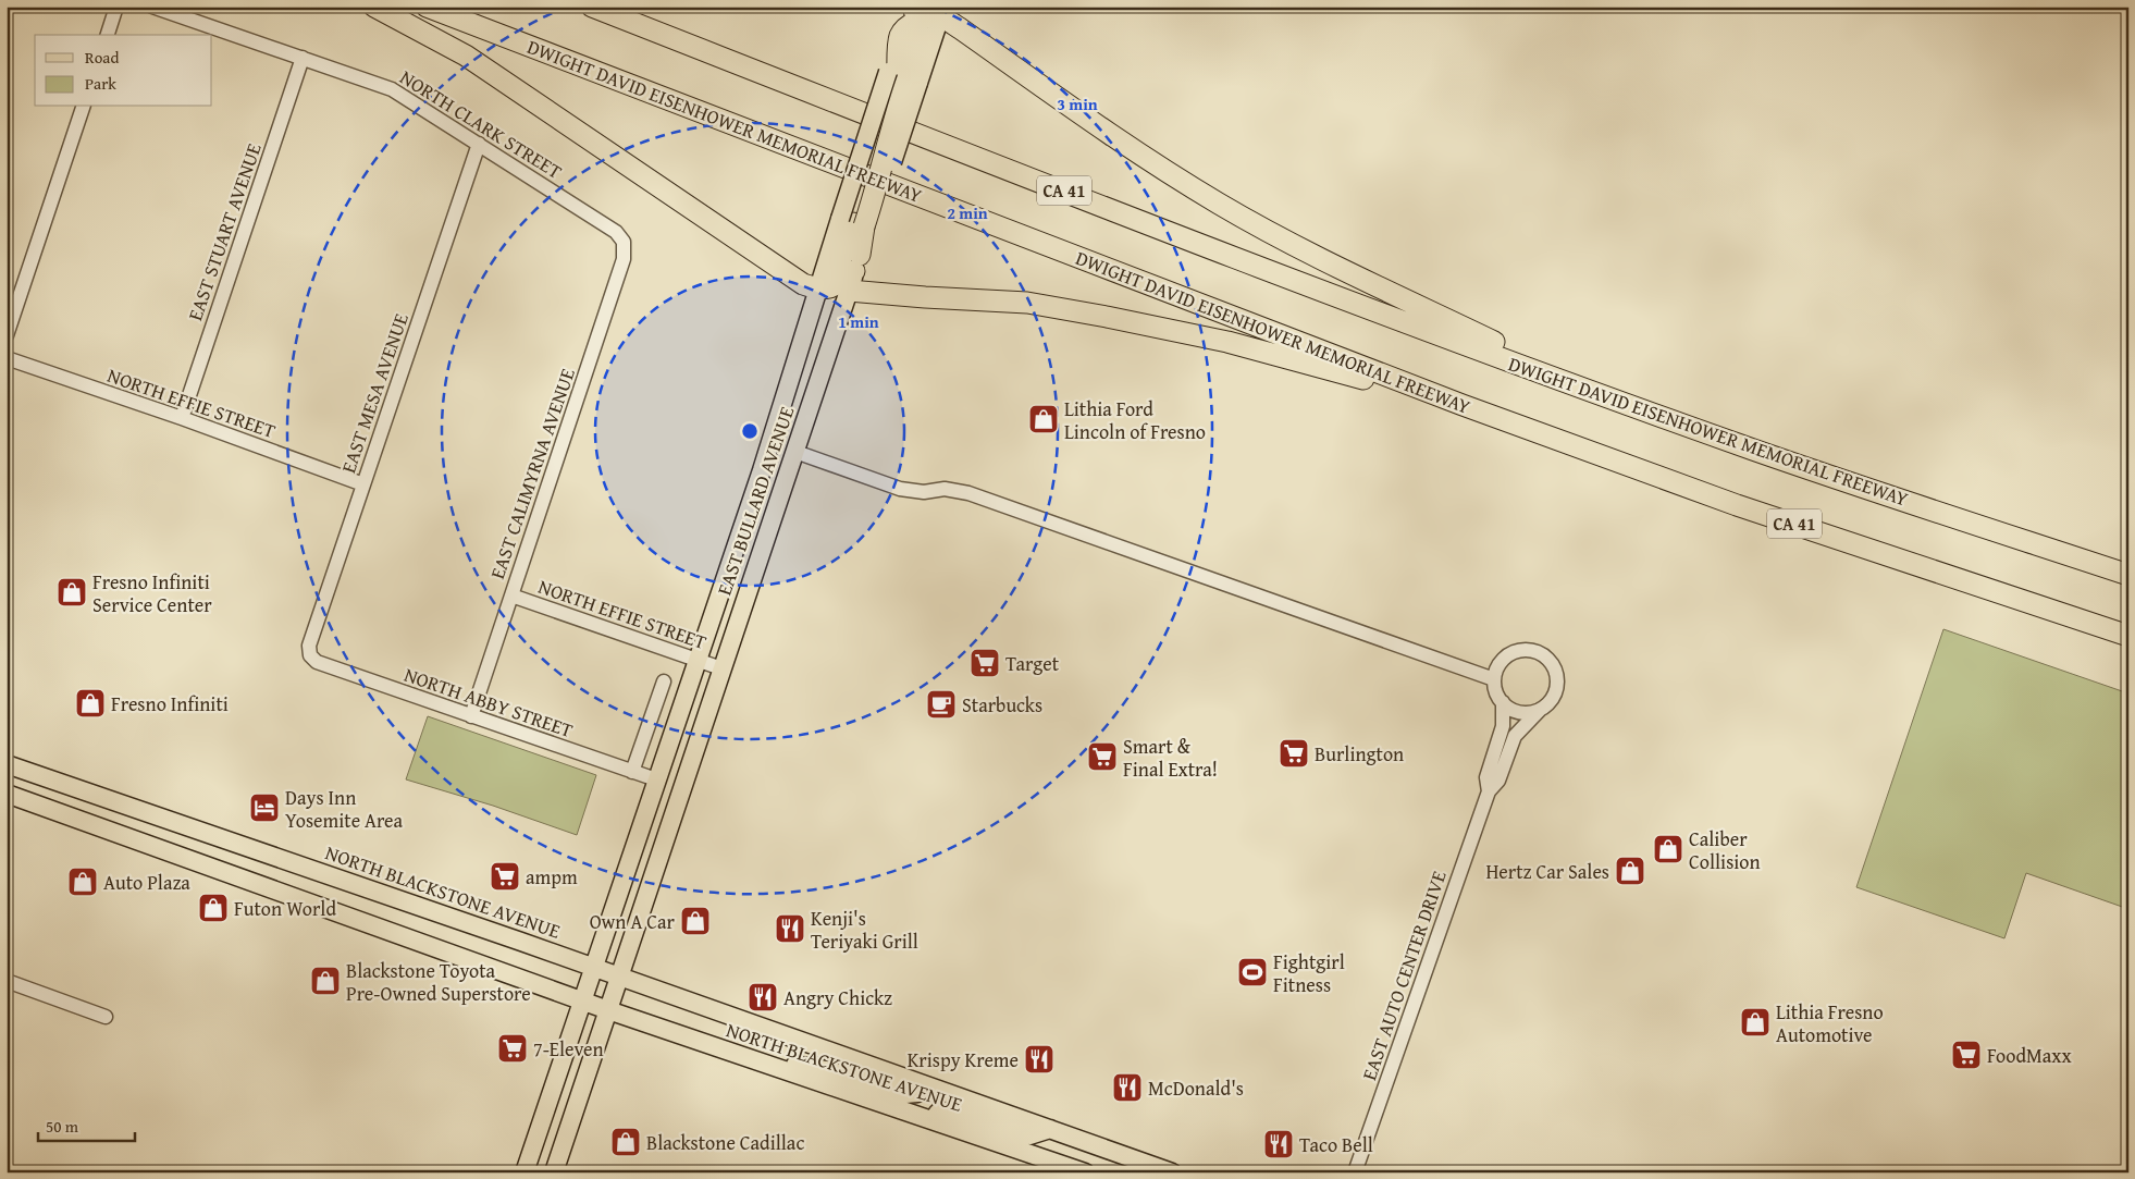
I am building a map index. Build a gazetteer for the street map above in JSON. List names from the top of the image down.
{
  "streets": {
    "highway": ["DWIGHT DAVID EISENHOWER MEMORIAL FREEWAY", "CA 41"],
    "main road": ["EAST BULLARD AVENUE", "NORTH BLACKSTONE AVENUE"],
    "street": [
      "NORTH CLARK STREET",
      "EAST STUART AVENUE",
      "EAST MESA AVENUE",
      "NORTH EFFIE STREET",
      "EAST CALIMYRNA AVENUE",
      "NORTH ABBY STREET",
      "EAST AUTO CENTER DRIVE"
    ]
  },
  "crossings": [
    ["NORTH CLARK STREET", "EAST STUART AVENUE"],
    ["NORTH CLARK STREET", "EAST MESA AVENUE"],
    ["NORTH CLARK STREET", "EAST CALIMYRNA AVENUE"],
    ["EAST STUART AVENUE", "NORTH EFFIE STREET"],
    ["EAST MESA AVENUE", "NORTH EFFIE STREET"],
    ["EAST MESA AVENUE", "NORTH ABBY STREET"],
    ["NORTH EFFIE STREET", "EAST CALIMYRNA AVENUE"],
    ["NORTH EFFIE STREET", "EAST BULLARD AVENUE"],
    ["EAST CALIMYRNA AVENUE", "NORTH ABBY STREET"],
    ["EAST BULLARD AVENUE", "NORTH ABBY STREET"],
    ["EAST BULLARD AVENUE", "NORTH BLACKSTONE AVENUE"]
  ],
  "places": {
    "shop": [
      "Lithia Ford Lincoln of Fresno",
      "Fresno Infiniti Service Center",
      "Fresno Infiniti",
      "Caliber Collision",
      "Hertz Car Sales",
      "Auto Plaza",
      "Futon World",
      "Own A Car",
      "Blackstone Toyota Pre-Owned Superstore",
      "Lithia Fresno Automotive",
      "Blackstone Cadillac"
    ],
    "supermarket": [
      "Target",
      "Burlington",
      "Smart & Final Extra!",
      "ampm",
      "7-Eleven",
      "FoodMaxx"
    ],
    "cafe": ["Starbucks"],
    "hotel": ["Days Inn Yosemite Area"],
    "restaurant": [
      "Kenji's Teriyaki Grill",
      "Angry Chickz",
      "Krispy Kreme",
      "McDonald's",
      "Taco Bell"
    ],
    "sports": ["Fightgirl Fitness"]
  },
  "legend": ["Road", "Park"],
  "scale_bar": "50 m",
  "rings": ["3 min", "2 min", "1 min"]
}
